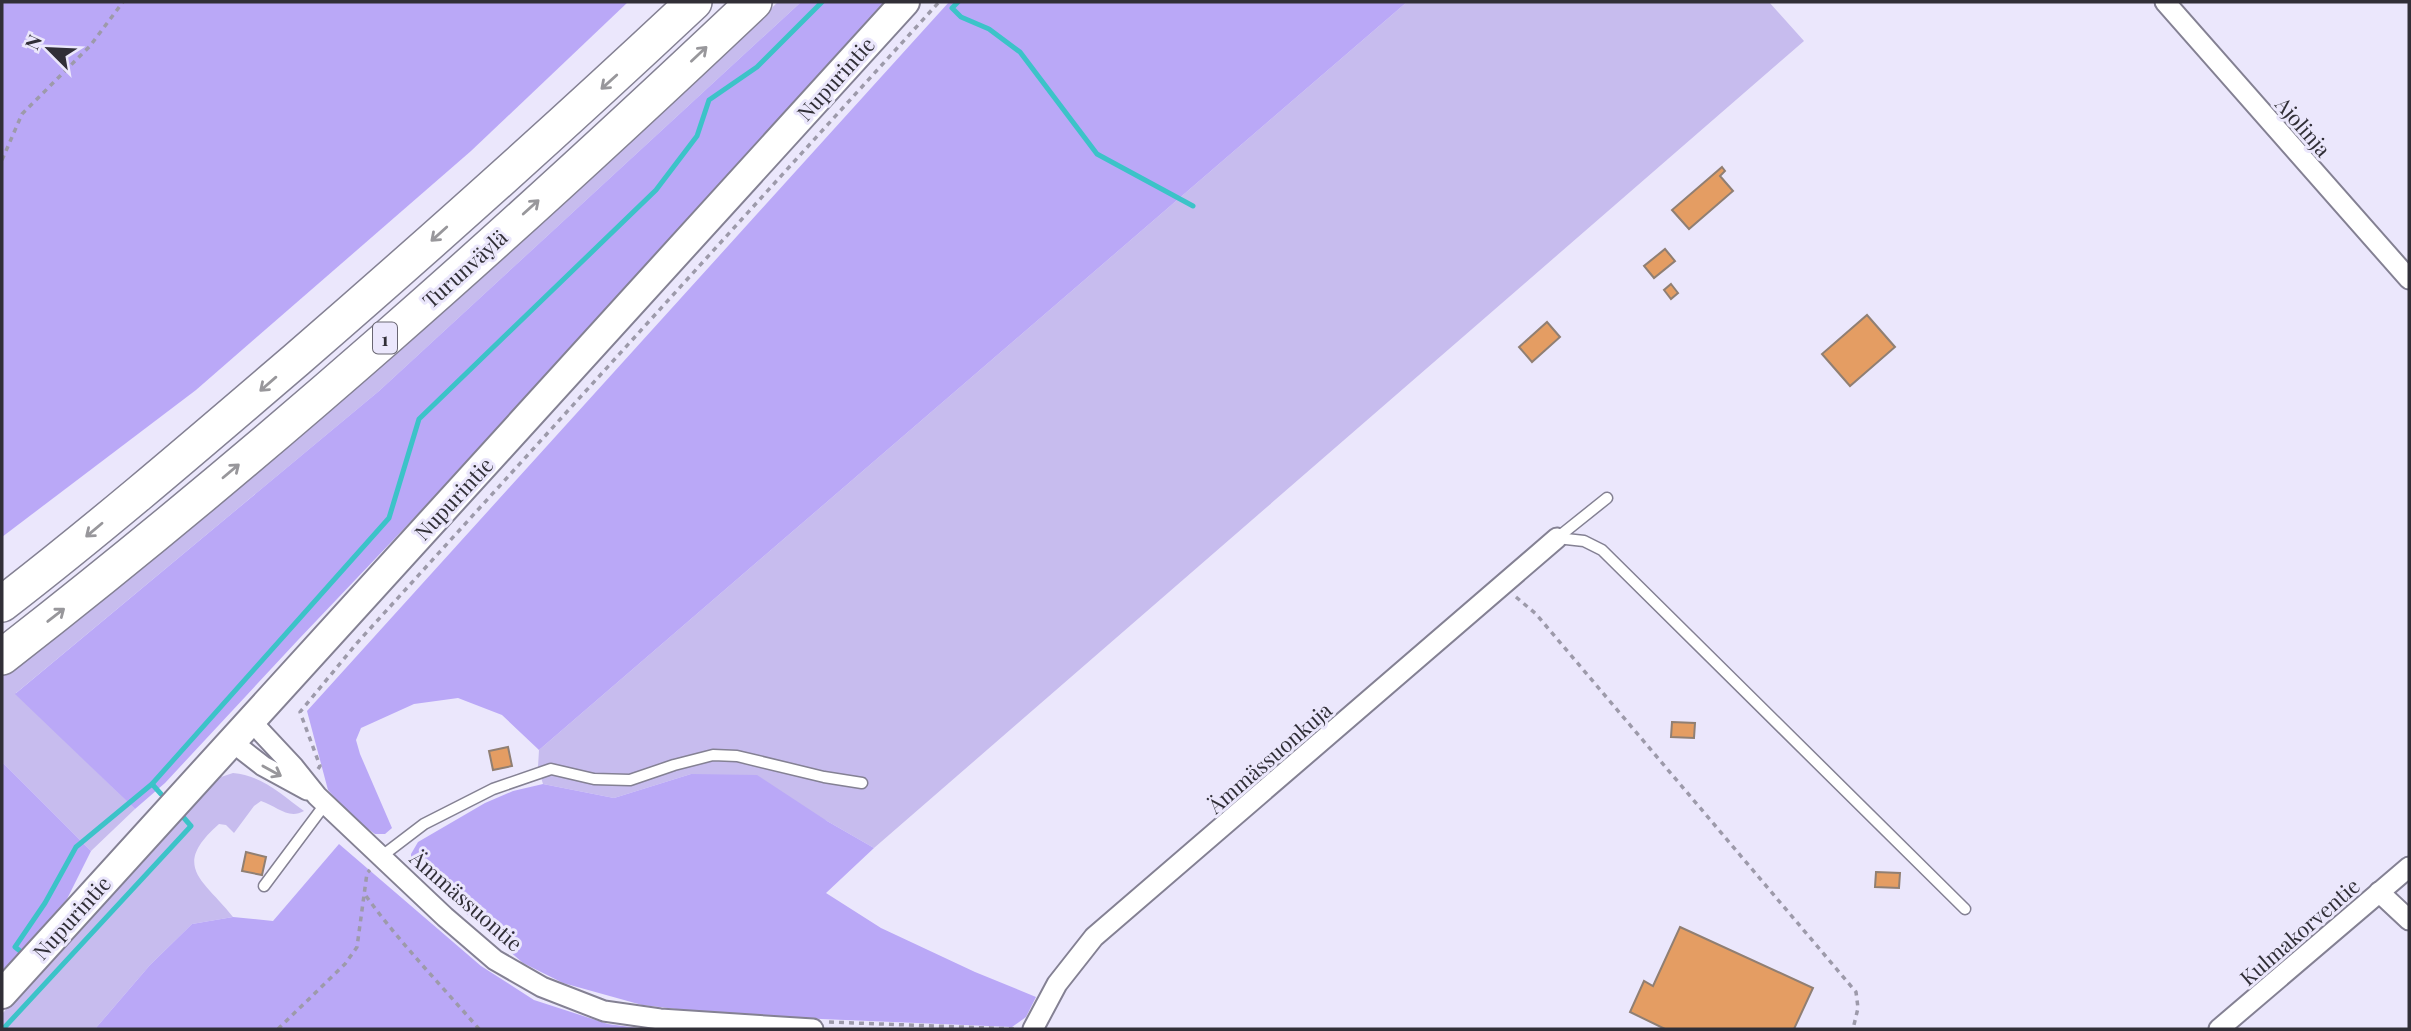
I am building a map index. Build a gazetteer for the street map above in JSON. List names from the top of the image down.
{
  "streets": {
    "highway": ["Turunväylä", "1"],
    "main road": ["Nupurintie"],
    "street": [
      "Ajolinja",
      "Ämmässuonkuja",
      "Ämmässuontie",
      "Kulmakorventie"
    ]
  },
  "crossings": [
    ["Nupurintie", "Ämmässuontie"]
  ],
  "north": "top left"
}
